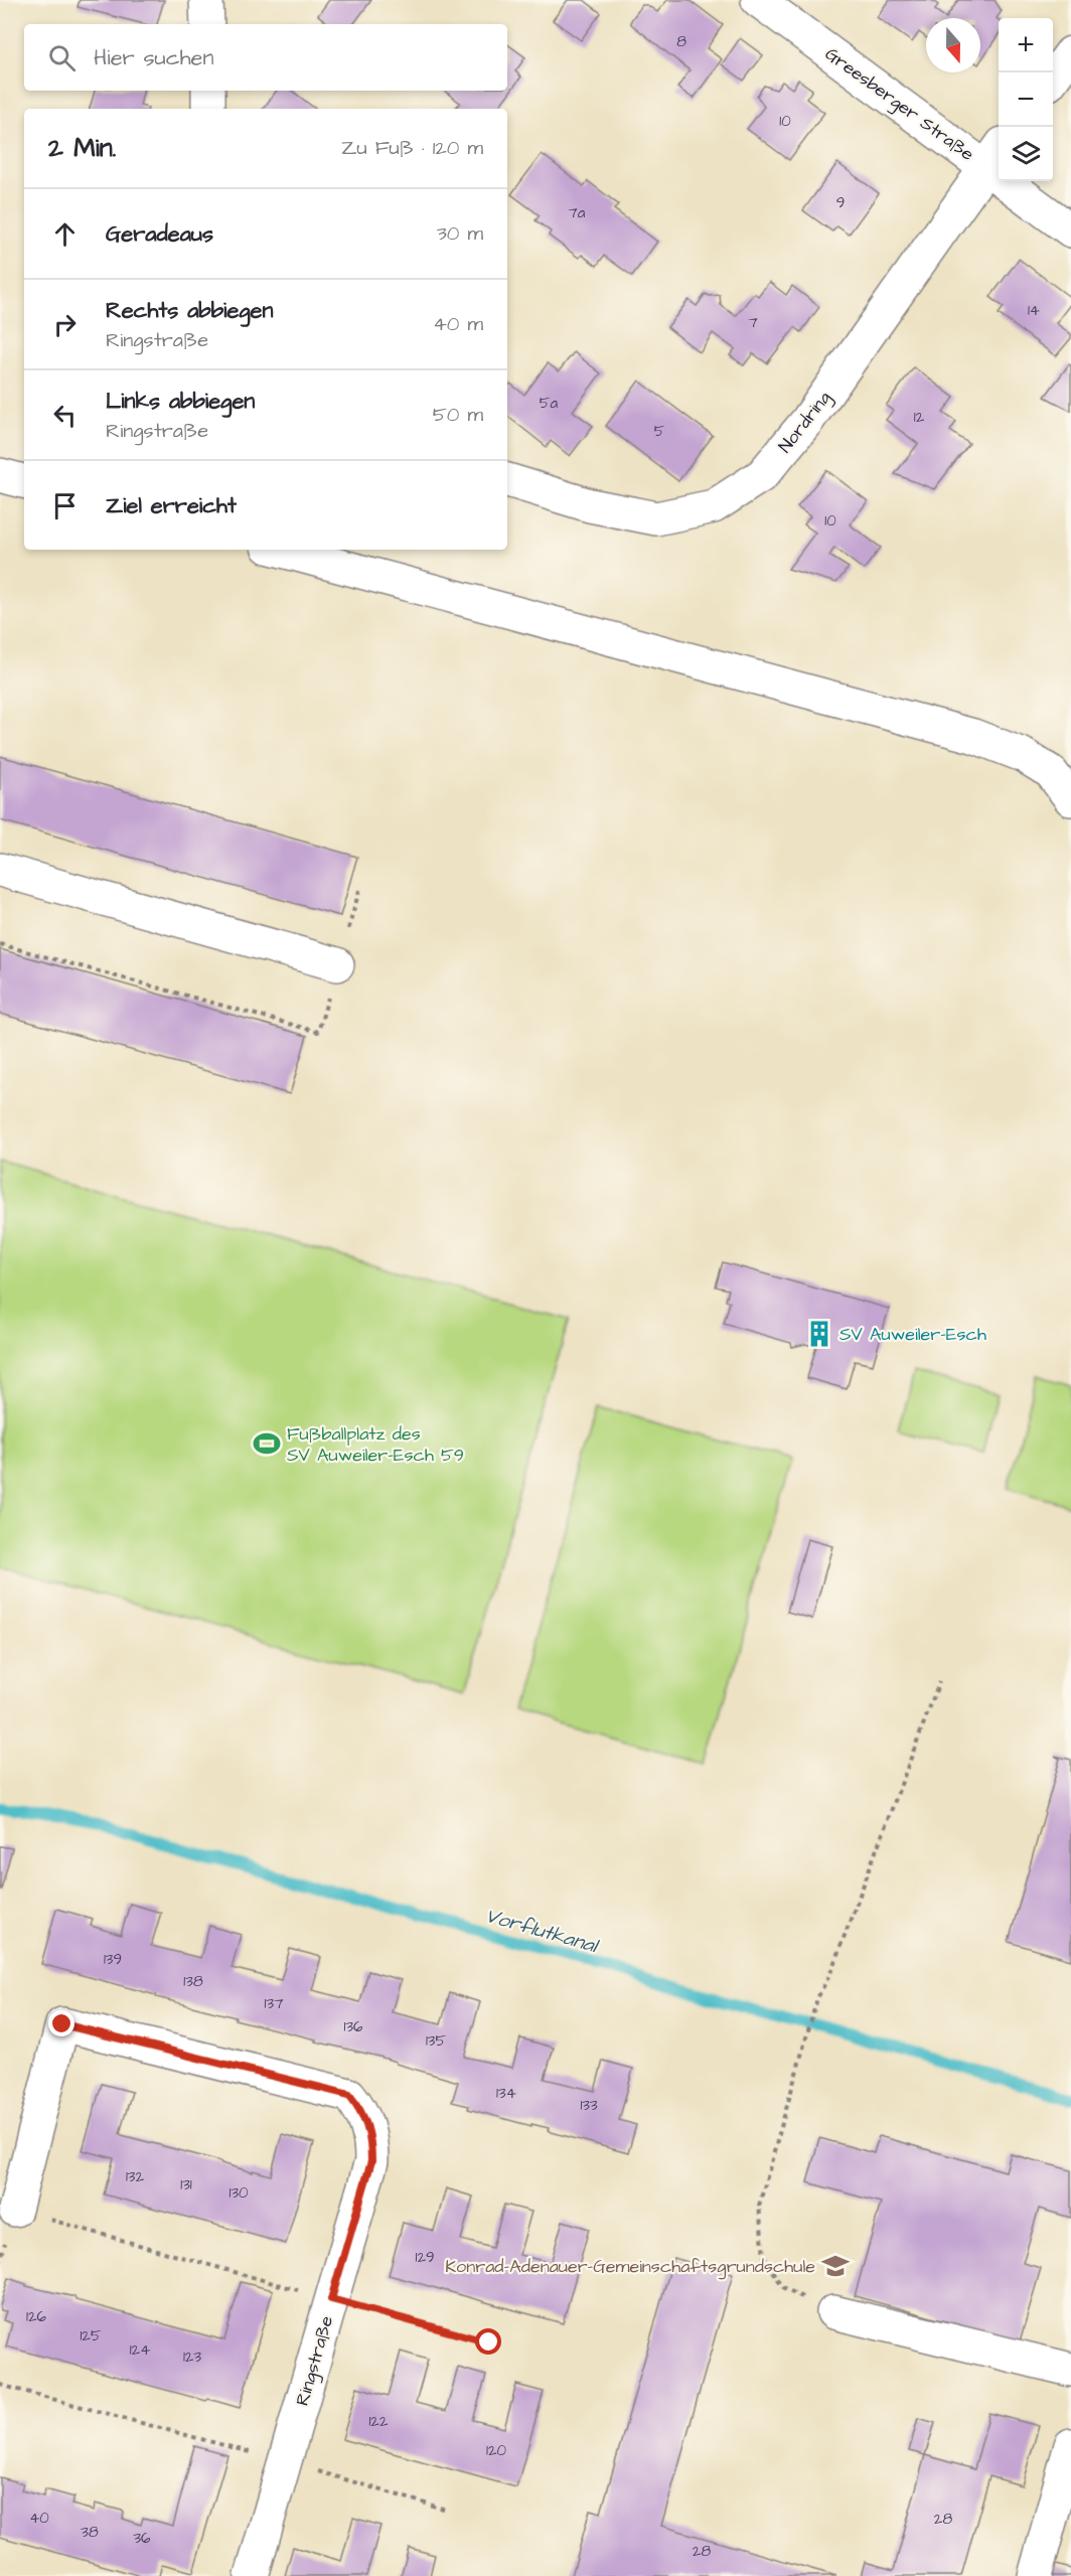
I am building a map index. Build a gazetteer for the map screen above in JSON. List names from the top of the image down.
{
  "streets": {
    "street": ["Greesberger Straße", "Nordring", "Ringstraße"]
  },
  "crossings": [
    ["Greesberger Straße", "Nordring"]
  ],
  "water": ["Vorflutkanal"],
  "places": {
    "building": ["SV Auweiler-Esch"],
    "sports": ["Fußballplatz des SV Auweiler-Esch 59"],
    "school or university": ["Konrad-Adenauer-Gemeinschaftsgrundschule"]
  },
  "house_numbers": [
    "8",
    "10",
    "9",
    "7a",
    "14",
    "7",
    "5a",
    "12",
    "5",
    "10",
    "139",
    "138",
    "137",
    "136",
    "135",
    "134",
    "133",
    "132",
    "131",
    "130",
    "129",
    "126",
    "125",
    "124",
    "123",
    "122",
    "120",
    "40",
    "28",
    "38",
    "36",
    "28"
  ],
  "north": "bottom",
  "page": {
    "map_buttons": ["+", "−"],
    "search": "Hier suchen",
    "heading": ["2 Min.", "Zu Fuß · 120 m"],
    "list": [
      ["Geradeaus", "30 m"],
      ["Rechts abbiegen", "Ringstraße", "40 m"],
      ["Links abbiegen", "Ringstraße", "50 m"],
      "Ziel erreicht"
    ]
  }
}
